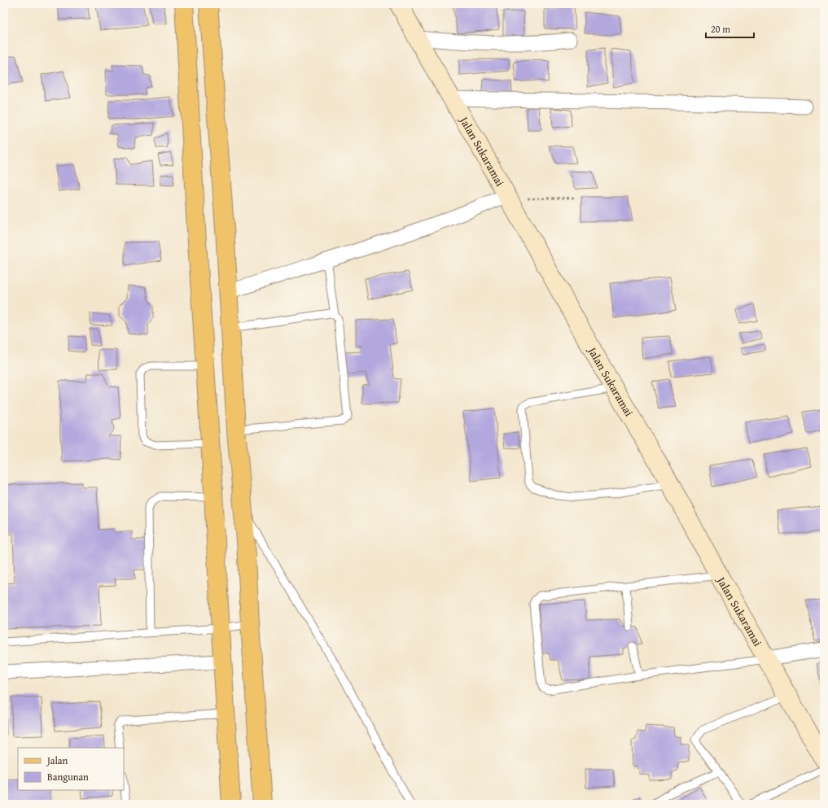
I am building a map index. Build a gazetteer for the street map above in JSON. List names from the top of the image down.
{
  "streets": {
    "street": ["Jalan Sukaramai"]
  },
  "legend": ["Jalan", "Bangunan"],
  "scale_bar": "20 m"
}
